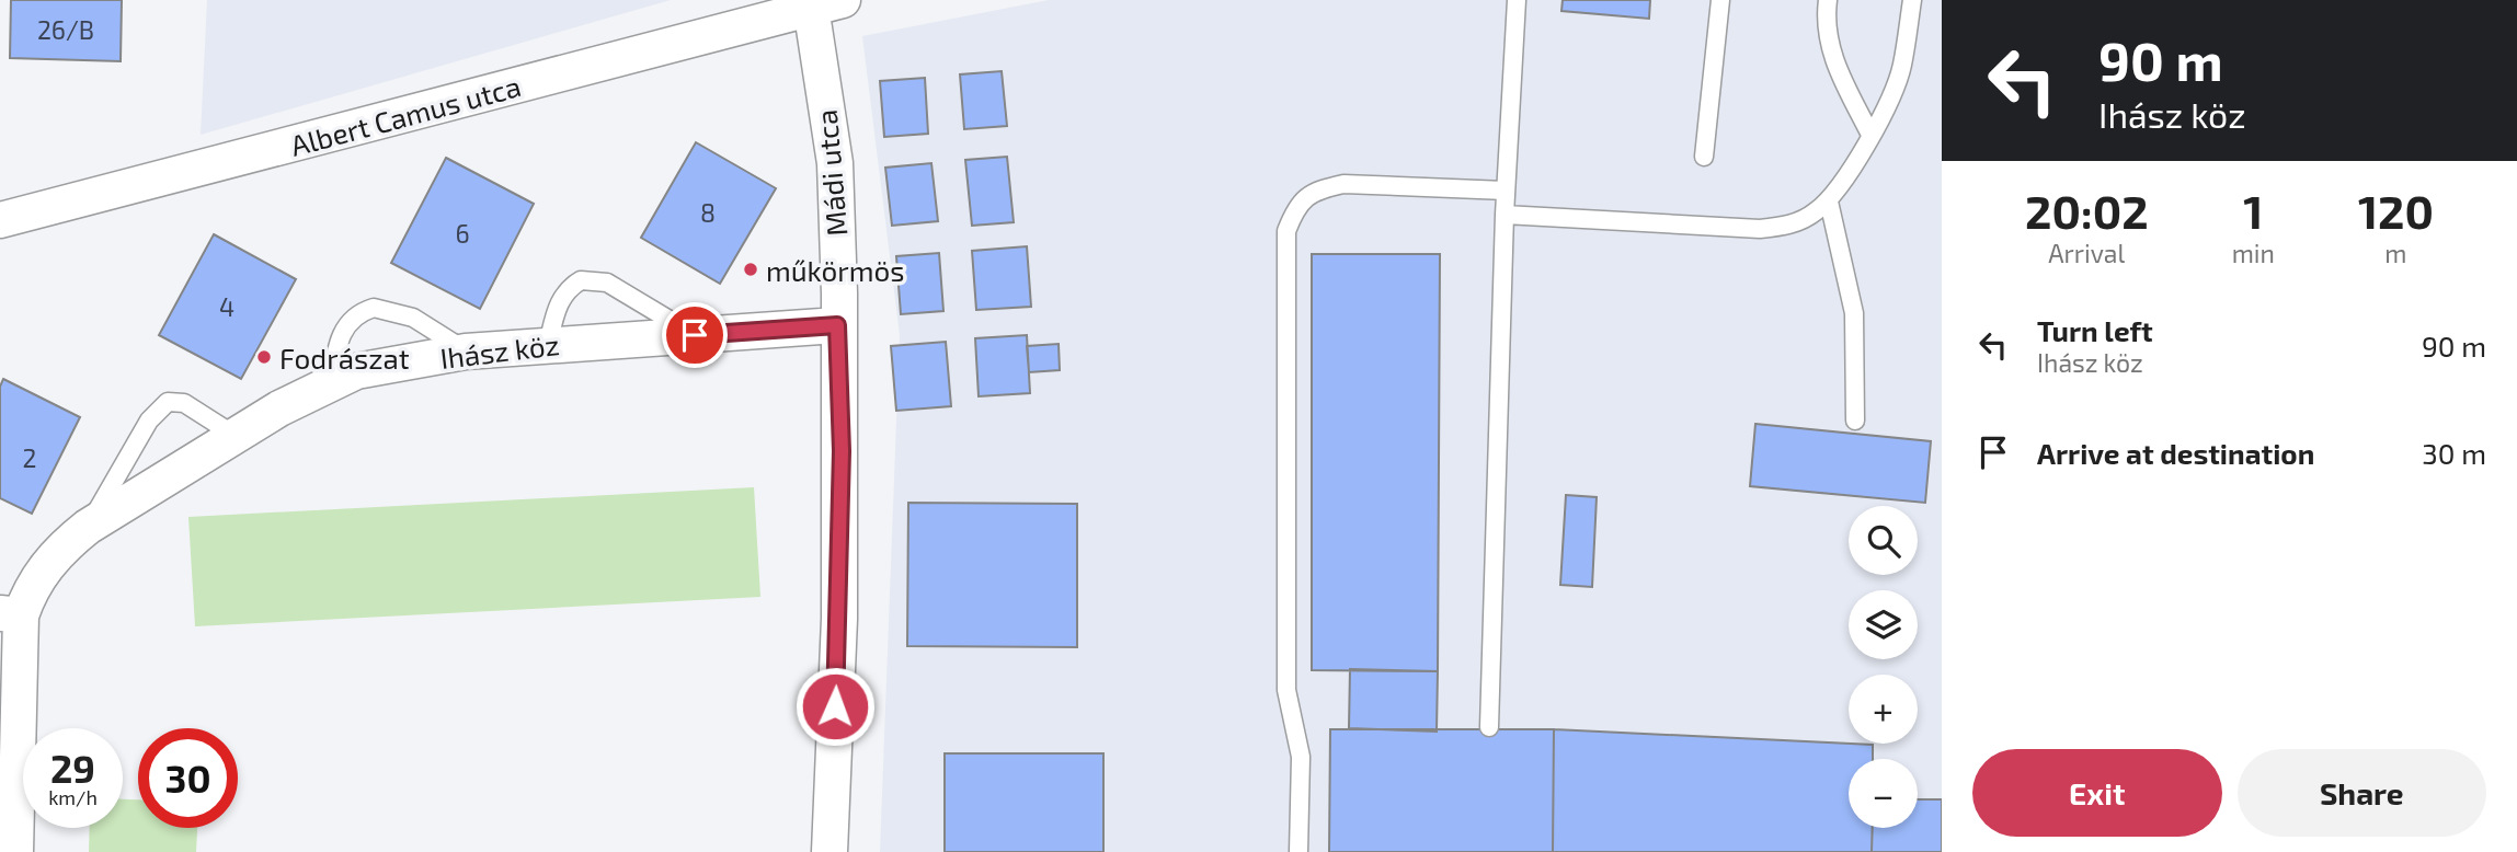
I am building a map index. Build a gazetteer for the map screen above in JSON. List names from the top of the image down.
{
  "streets": {
    "street": ["Albert Camus utca", "Mádi utca", "Ihász köz"]
  },
  "crossings": [
    ["Albert Camus utca", "Mádi utca"],
    ["Mádi utca", "Ihász köz"]
  ],
  "places": ["műkörmös", "Fodrászat"],
  "house_numbers": [
    "26/B",
    "8",
    "6",
    "4",
    "2"
  ],
  "page": {
    "turn": ["90 m", "Ihász köz"],
    "eta": [
      "20:02",
      "Arrival",
      "1",
      "min",
      "120",
      "m"
    ],
    "list": [
      {
        "name": "Turn left",
        "note": "Ihász köz",
        "value": "90 m"
      },
      {
        "name": "Arrive at destination",
        "value": "30 m"
      }
    ],
    "map_buttons": ["+", "−"],
    "speed": "29 km/h",
    "limit": "30",
    "buttons": ["Exit", "Share"]
  }
}
